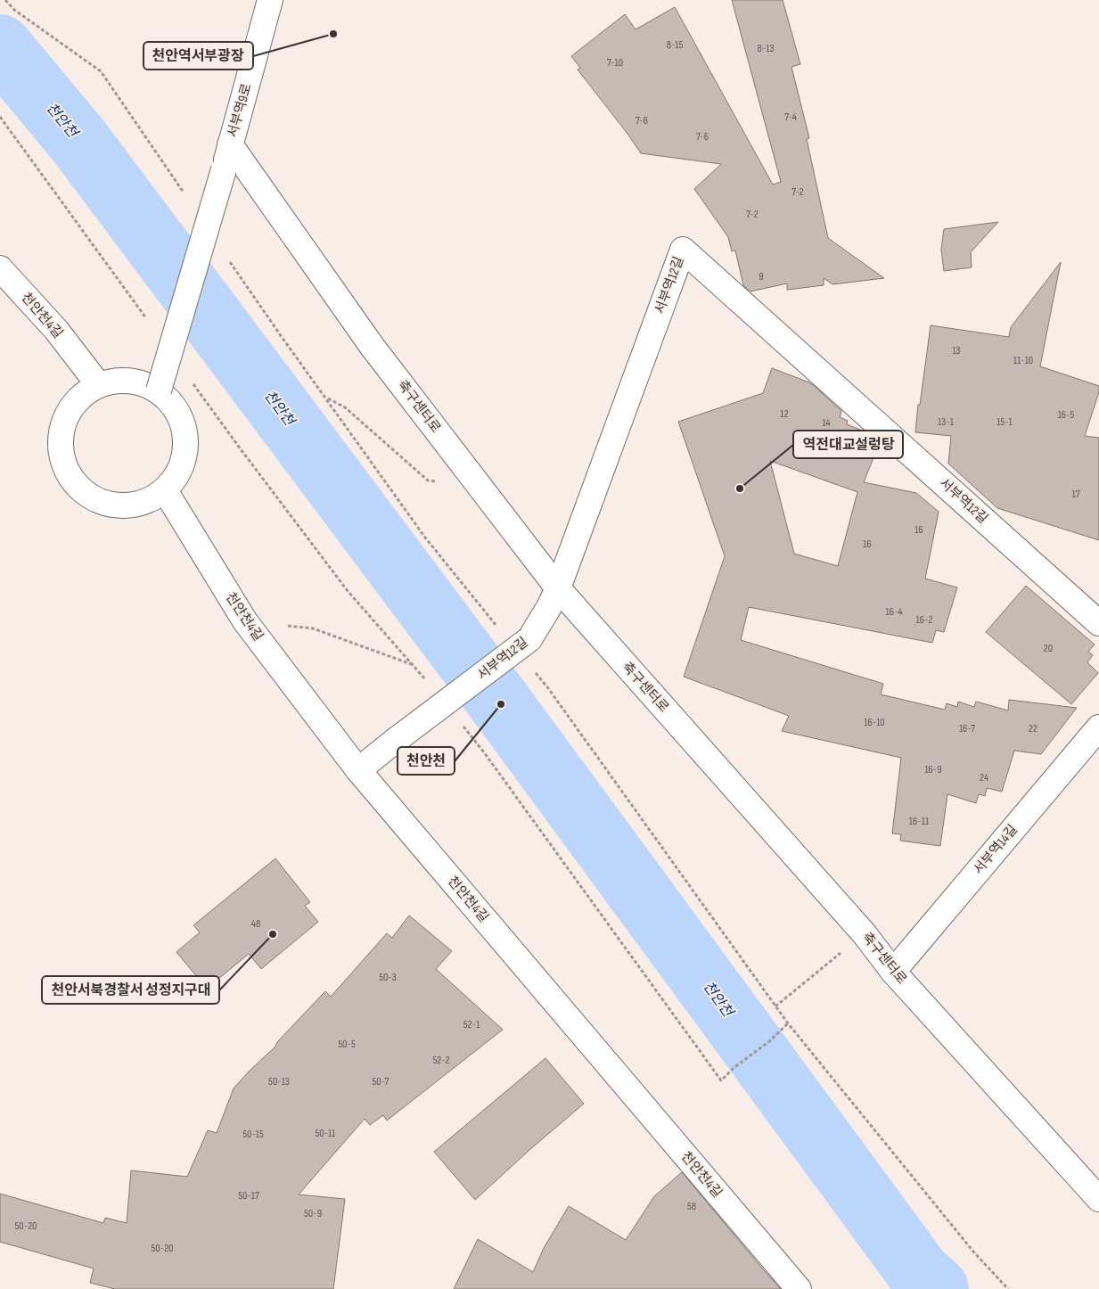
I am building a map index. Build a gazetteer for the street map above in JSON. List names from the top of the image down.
{
  "streets": {
    "street": [
      "서부역9로",
      "서부역12길",
      "천안천4길",
      "축구센터로",
      "서부역14길"
    ]
  },
  "crossings": [
    ["서부역9로", "천안천4길"],
    ["서부역9로", "축구센터로"],
    ["서부역12길", "천안천4길"],
    ["서부역12길", "축구센터로"],
    ["축구센터로", "서부역14길"]
  ],
  "water": ["천안천"],
  "places": [
    "천안역서부광장",
    "역전대교설렁탕",
    "천안천",
    "천안서북경찰서 성정지구대"
  ],
  "house_numbers": [
    "8-15",
    "8-13",
    "7-10",
    "7-4",
    "7-6",
    "7-6",
    "7-2",
    "7-2",
    "9",
    "13",
    "11-10",
    "12",
    "16-5",
    "13-1",
    "15-1",
    "14",
    "17",
    "16",
    "16",
    "16-4",
    "16-2",
    "20",
    "16-10",
    "16-7",
    "22",
    "16-9",
    "24",
    "16-11",
    "48",
    "50-3",
    "52-1",
    "50-5",
    "52-2",
    "50-13",
    "50-7",
    "50-11",
    "50-15",
    "50-17",
    "58",
    "50-9",
    "50-20",
    "50-20"
  ]
}
